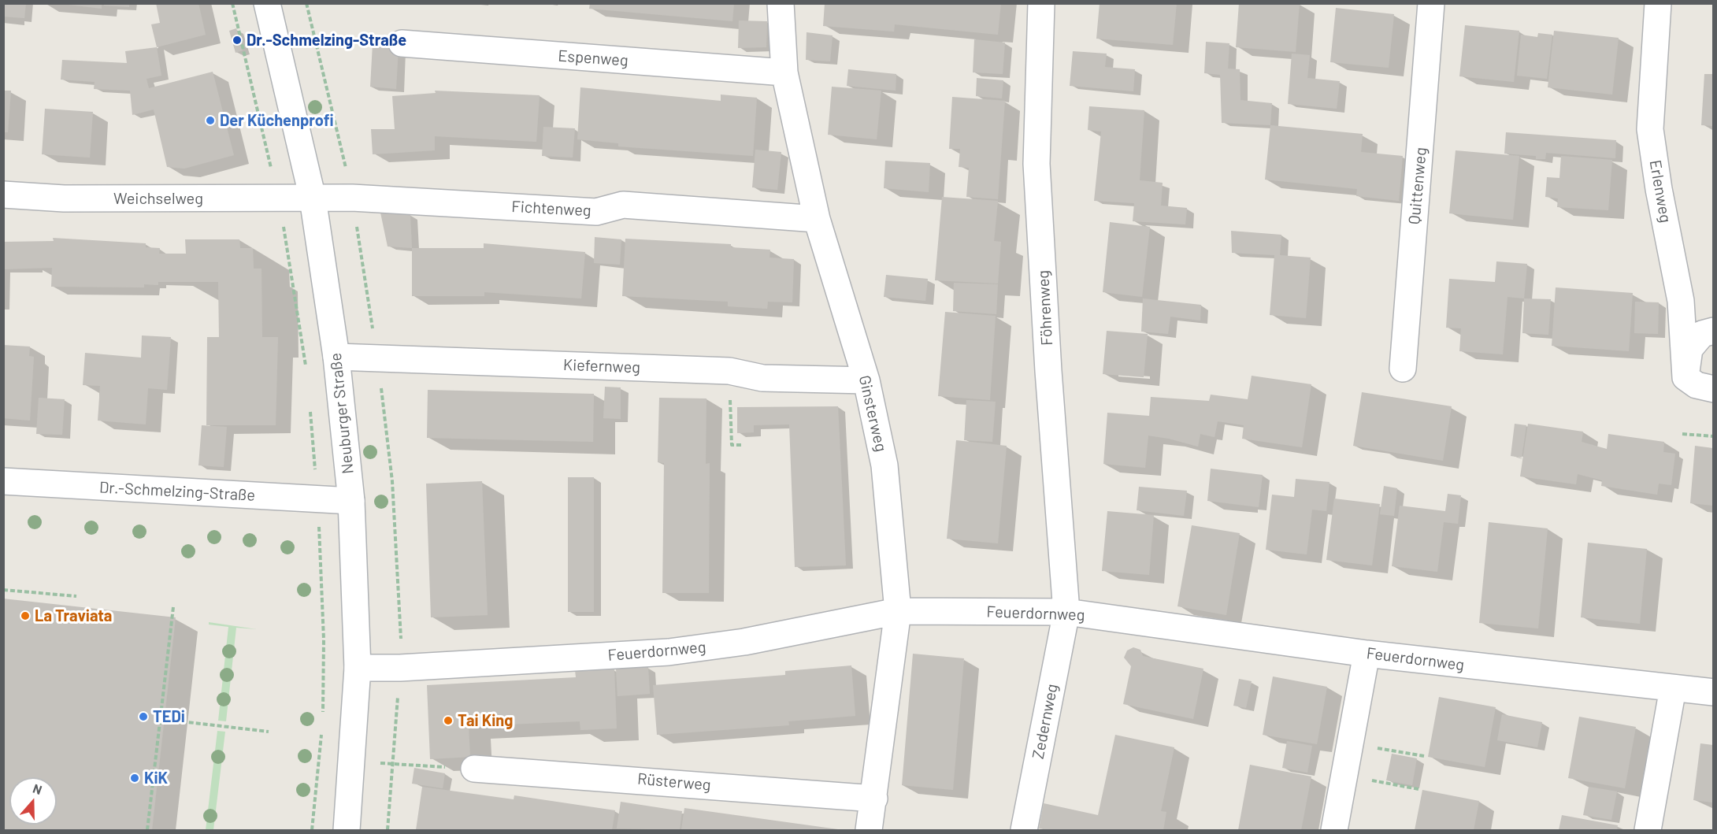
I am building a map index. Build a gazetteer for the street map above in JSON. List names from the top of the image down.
{
  "streets": {
    "street": [
      "Espenweg",
      "Quittenweg",
      "Erlenweg",
      "Weichselweg",
      "Fichtenweg",
      "Föhrenweg",
      "Kiefernweg",
      "Neuburger Straße",
      "Ginsterweg",
      "Dr.-Schmelzing-Straße",
      "Feuerdornweg",
      "Zedernweg",
      "Rüsterweg"
    ]
  },
  "crossings": [
    ["Espenweg", "Ginsterweg"],
    ["Weichselweg", "Fichtenweg"],
    ["Weichselweg", "Neuburger Straße"],
    ["Fichtenweg", "Neuburger Straße"],
    ["Fichtenweg", "Ginsterweg"],
    ["Föhrenweg", "Feuerdornweg"],
    ["Föhrenweg", "Zedernweg"],
    ["Kiefernweg", "Neuburger Straße"],
    ["Kiefernweg", "Ginsterweg"],
    ["Neuburger Straße", "Dr.-Schmelzing-Straße"],
    ["Neuburger Straße", "Feuerdornweg"],
    ["Ginsterweg", "Feuerdornweg"],
    ["Ginsterweg", "Rüsterweg"],
    ["Feuerdornweg", "Zedernweg"]
  ],
  "places": [
    "Dr.-Schmelzing-Straße",
    "Der Küchenprofi",
    "La Traviata",
    "TEDi",
    "Tai King",
    "KiK"
  ],
  "north": "top"
}
